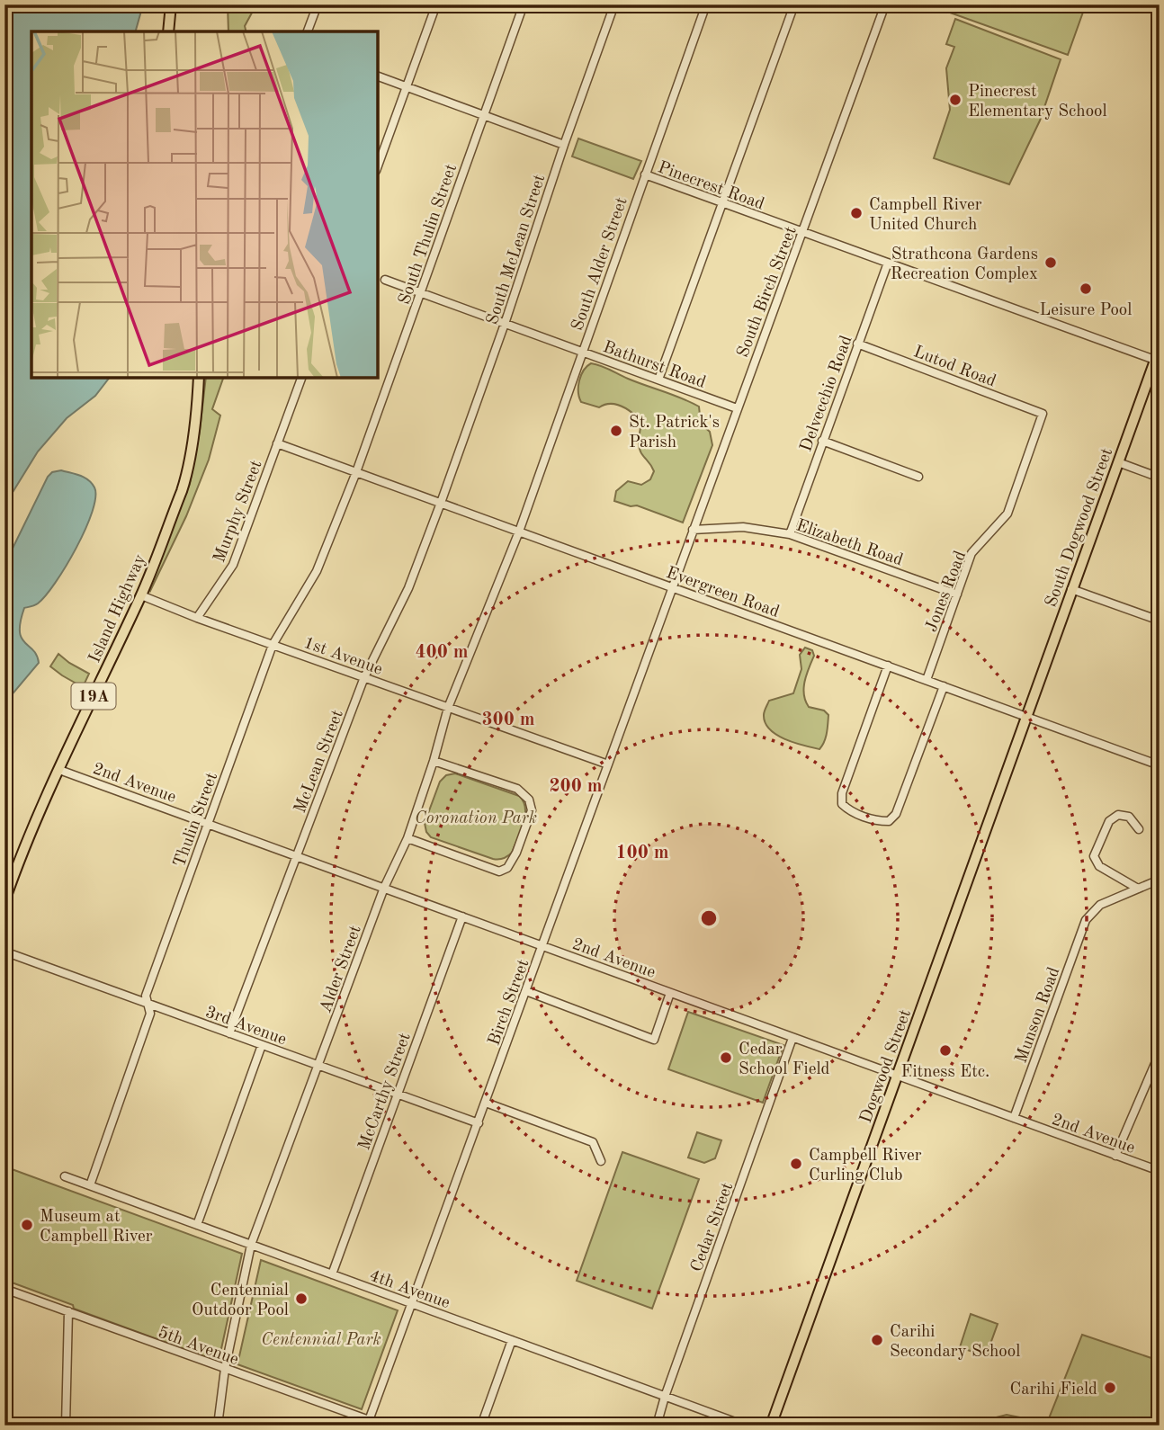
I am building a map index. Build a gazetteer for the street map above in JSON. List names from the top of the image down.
{
  "streets": {
    "main road": [
      "South Dogwood Street",
      "Island Highway",
      "19A",
      "Dogwood Street"
    ],
    "street": [
      "Pinecrest Road",
      "South Thulin Street",
      "South McLean Street",
      "South Alder Street",
      "South Birch Street",
      "Bathurst Road",
      "Lutod Road",
      "Delvecchio Road",
      "Murphy Street",
      "Elizabeth Road",
      "Evergreen Road",
      "Jones Road",
      "1st Avenue",
      "McLean Street",
      "2nd Avenue",
      "Thulin Street",
      "Alder Street",
      "Birch Street",
      "Munson Road",
      "3rd Avenue",
      "McCarthy Street",
      "Cedar Street",
      "4th Avenue",
      "5th Avenue"
    ]
  },
  "crossings": [
    ["Pinecrest Road", "South Alder Street"],
    ["Pinecrest Road", "South Birch Street"],
    ["Pinecrest Road", "Delvecchio Road"],
    ["Pinecrest Road", "South Dogwood Street"],
    ["South Thulin Street", "Bathurst Road"],
    ["South Thulin Street", "Evergreen Road"],
    ["South Thulin Street", "Thulin Street"],
    ["South McLean Street", "Bathurst Road"],
    ["South McLean Street", "Evergreen Road"],
    ["South McLean Street", "McLean Street"],
    ["South Alder Street", "Bathurst Road"],
    ["South Alder Street", "Evergreen Road"],
    ["South Alder Street", "Alder Street"],
    ["South Birch Street", "Bathurst Road"],
    ["South Birch Street", "Elizabeth Road"],
    ["South Birch Street", "Evergreen Road"],
    ["South Birch Street", "Birch Street"],
    ["Lutod Road", "Delvecchio Road"],
    ["Lutod Road", "Jones Road"],
    ["Delvecchio Road", "Elizabeth Road"],
    ["Murphy Street", "Evergreen Road"],
    ["Murphy Street", "1st Avenue"],
    ["South Dogwood Street", "Evergreen Road"],
    ["South Dogwood Street", "Dogwood Street"],
    ["Elizabeth Road", "Jones Road"],
    ["Evergreen Road", "Jones Road"],
    ["Evergreen Road", "McLean Street"],
    ["Evergreen Road", "Thulin Street"],
    ["Evergreen Road", "Alder Street"],
    ["Evergreen Road", "Birch Street"],
    ["Evergreen Road", "Dogwood Street"],
    ["Island Highway", "1st Avenue"],
    ["Island Highway", "2nd Avenue"],
    ["1st Avenue", "McLean Street"],
    ["1st Avenue", "Thulin Street"],
    ["1st Avenue", "Alder Street"],
    ["1st Avenue", "Birch Street"],
    ["McLean Street", "2nd Avenue"],
    ["McLean Street", "3rd Avenue"],
    ["2nd Avenue", "Thulin Street"],
    ["2nd Avenue", "Alder Street"],
    ["2nd Avenue", "Birch Street"],
    ["2nd Avenue", "Munson Road"],
    ["2nd Avenue", "Dogwood Street"],
    ["2nd Avenue", "McCarthy Street"],
    ["2nd Avenue", "Cedar Street"],
    ["Thulin Street", "3rd Avenue"],
    ["Thulin Street", "4th Avenue"],
    ["Alder Street", "3rd Avenue"],
    ["Alder Street", "4th Avenue"],
    ["Alder Street", "5th Avenue"],
    ["Birch Street", "3rd Avenue"],
    ["Birch Street", "4th Avenue"],
    ["Birch Street", "5th Avenue"],
    ["3rd Avenue", "McCarthy Street"],
    ["McCarthy Street", "4th Avenue"],
    ["Cedar Street", "4th Avenue"]
  ],
  "parks": ["Coronation Park", "Centennial Park"],
  "places": [
    "Pinecrest Elementary School",
    "Campbell River United Church",
    "Strathcona Gardens Recreation Complex",
    "Leisure Pool",
    "St. Patrick's Parish",
    "Fitness Etc.",
    "Cedar School Field",
    "Campbell River Curling Club",
    "Museum at Campbell River",
    "Centennial Outdoor Pool",
    "Carihi Secondary School",
    "Carihi Field"
  ],
  "rings": [
    "400 m",
    "300 m",
    "200 m",
    "100 m"
  ]
}
